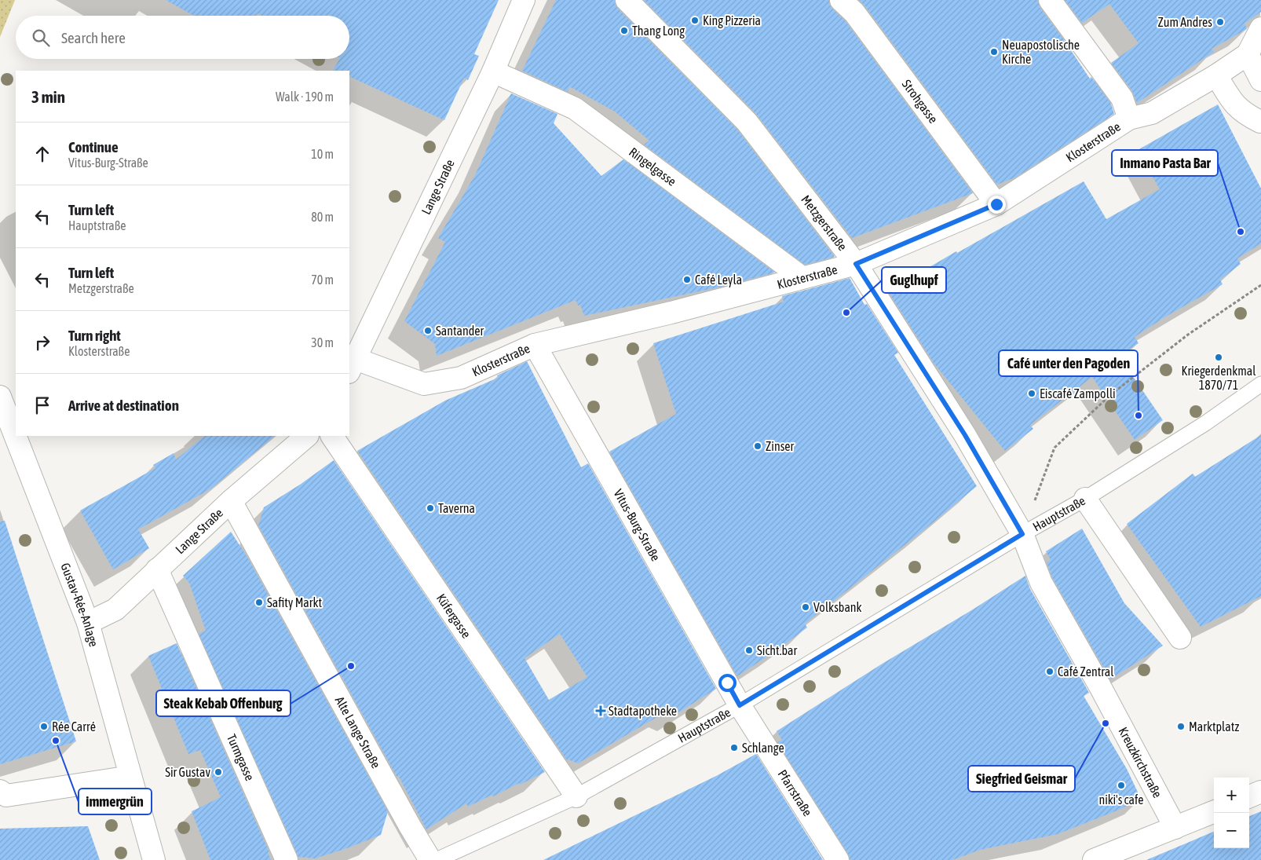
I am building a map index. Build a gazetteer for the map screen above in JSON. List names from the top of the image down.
{
  "streets": {
    "street": [
      "Strohgasse",
      "Klosterstraße",
      "Ringelgasse",
      "Lange Straße",
      "Metzgerstraße",
      "Vitus-Burg-Straße",
      "Gustav-Rée-Anlage",
      "Küfergasse",
      "Alte Lange Straße",
      "Turmgasse",
      "Kreuzkirchstraße",
      "Pfarrstraße"
    ],
    "lane": ["Hauptstraße"]
  },
  "crossings": [
    ["Strohgasse", "Klosterstraße"],
    ["Klosterstraße", "Ringelgasse"],
    ["Klosterstraße", "Lange Straße"],
    ["Klosterstraße", "Metzgerstraße"],
    ["Klosterstraße", "Vitus-Burg-Straße"],
    ["Ringelgasse", "Lange Straße"],
    ["Lange Straße", "Gustav-Rée-Anlage"],
    ["Lange Straße", "Alte Lange Straße"],
    ["Lange Straße", "Turmgasse"],
    ["Metzgerstraße", "Hauptstraße"],
    ["Metzgerstraße", "Kreuzkirchstraße"],
    ["Hauptstraße", "Vitus-Burg-Straße"],
    ["Hauptstraße", "Küfergasse"],
    ["Hauptstraße", "Kreuzkirchstraße"],
    ["Hauptstraße", "Pfarrstraße"],
    ["Vitus-Burg-Straße", "Pfarrstraße"]
  ],
  "places": {
    "other": [
      "King Pizzeria",
      "Zum Andres",
      "Thang Long",
      "Neuapostolische Kirche",
      "Inmano Pasta Bar",
      "Café Leyla",
      "Guglhupf",
      "Santander",
      "Kriegerdenkmal 1870/71",
      "Eiscafé Zampolli",
      "Café unter den Pagoden",
      "Zinser",
      "Taverna",
      "Safity Markt",
      "Volksbank",
      "Sicht.bar",
      "Steak Kebab Offenburg",
      "Café Zentral",
      "Siegfried Geismar",
      "Rée Carré",
      "Marktplatz",
      "immergrün",
      "Schlange",
      "Sir Gustav",
      "niki's cafe"
    ],
    "health": ["Stadtapotheke"]
  },
  "page": {
    "search": "Search here",
    "heading": ["3 min", "Walk · 190 m"],
    "list": [
      ["Continue", "Vitus-Burg-Straße", "10 m"],
      ["Turn left", "Hauptstraße", "80 m"],
      ["Turn left", "Metzgerstraße", "70 m"],
      ["Turn right", "Klosterstraße", "30 m"],
      "Arrive at destination"
    ],
    "map_buttons": ["+", "−"]
  }
}
